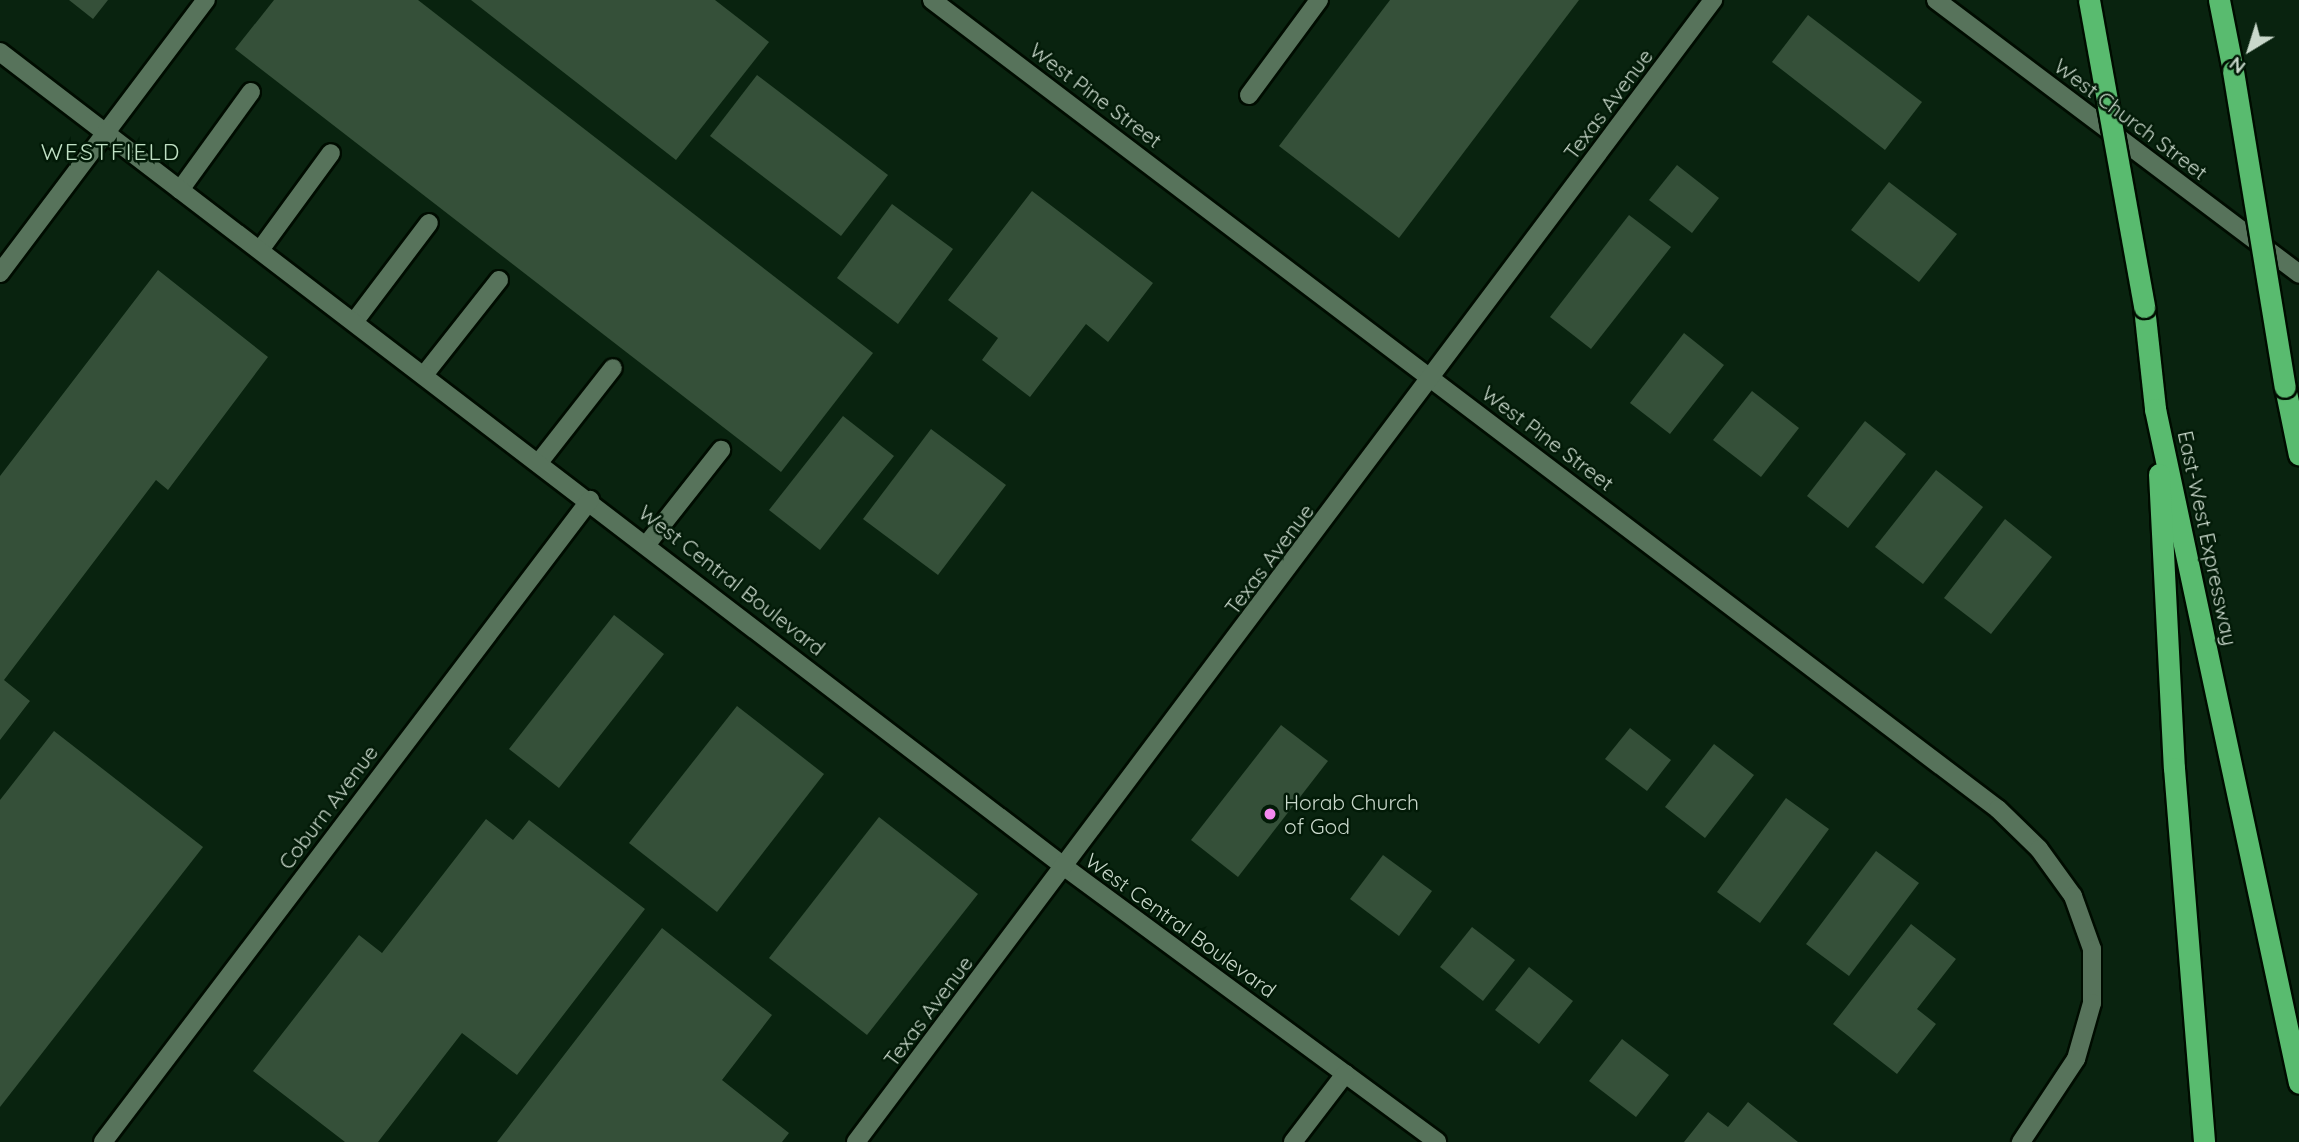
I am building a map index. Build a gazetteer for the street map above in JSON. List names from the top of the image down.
{
  "streets": {
    "highway": ["East-West Expressway"],
    "street": [
      "West Pine Street",
      "Texas Avenue",
      "West Church Street",
      "West Central Boulevard",
      "Coburn Avenue"
    ]
  },
  "crossings": [
    ["West Pine Street", "Texas Avenue"],
    ["Texas Avenue", "West Central Boulevard"],
    ["West Central Boulevard", "Coburn Avenue"]
  ],
  "districts": ["WESTFIELD"],
  "places": ["Horab Church of God"],
  "north": "bottom left"
}
